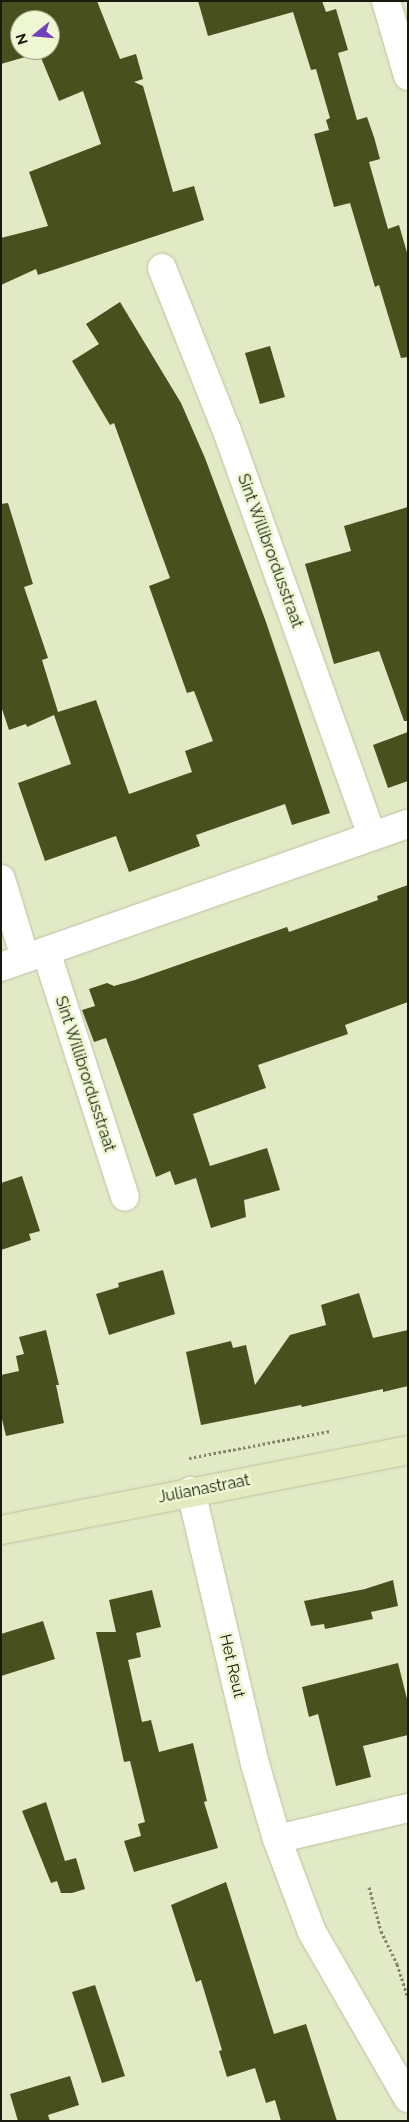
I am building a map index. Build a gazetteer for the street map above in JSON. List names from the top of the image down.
{
  "streets": {
    "street": ["Sint Willibrordusstraat", "Julianastraat", "Het Reut"]
  },
  "crossings": [
    ["Julianastraat", "Het Reut"]
  ],
  "north": "left"
}
